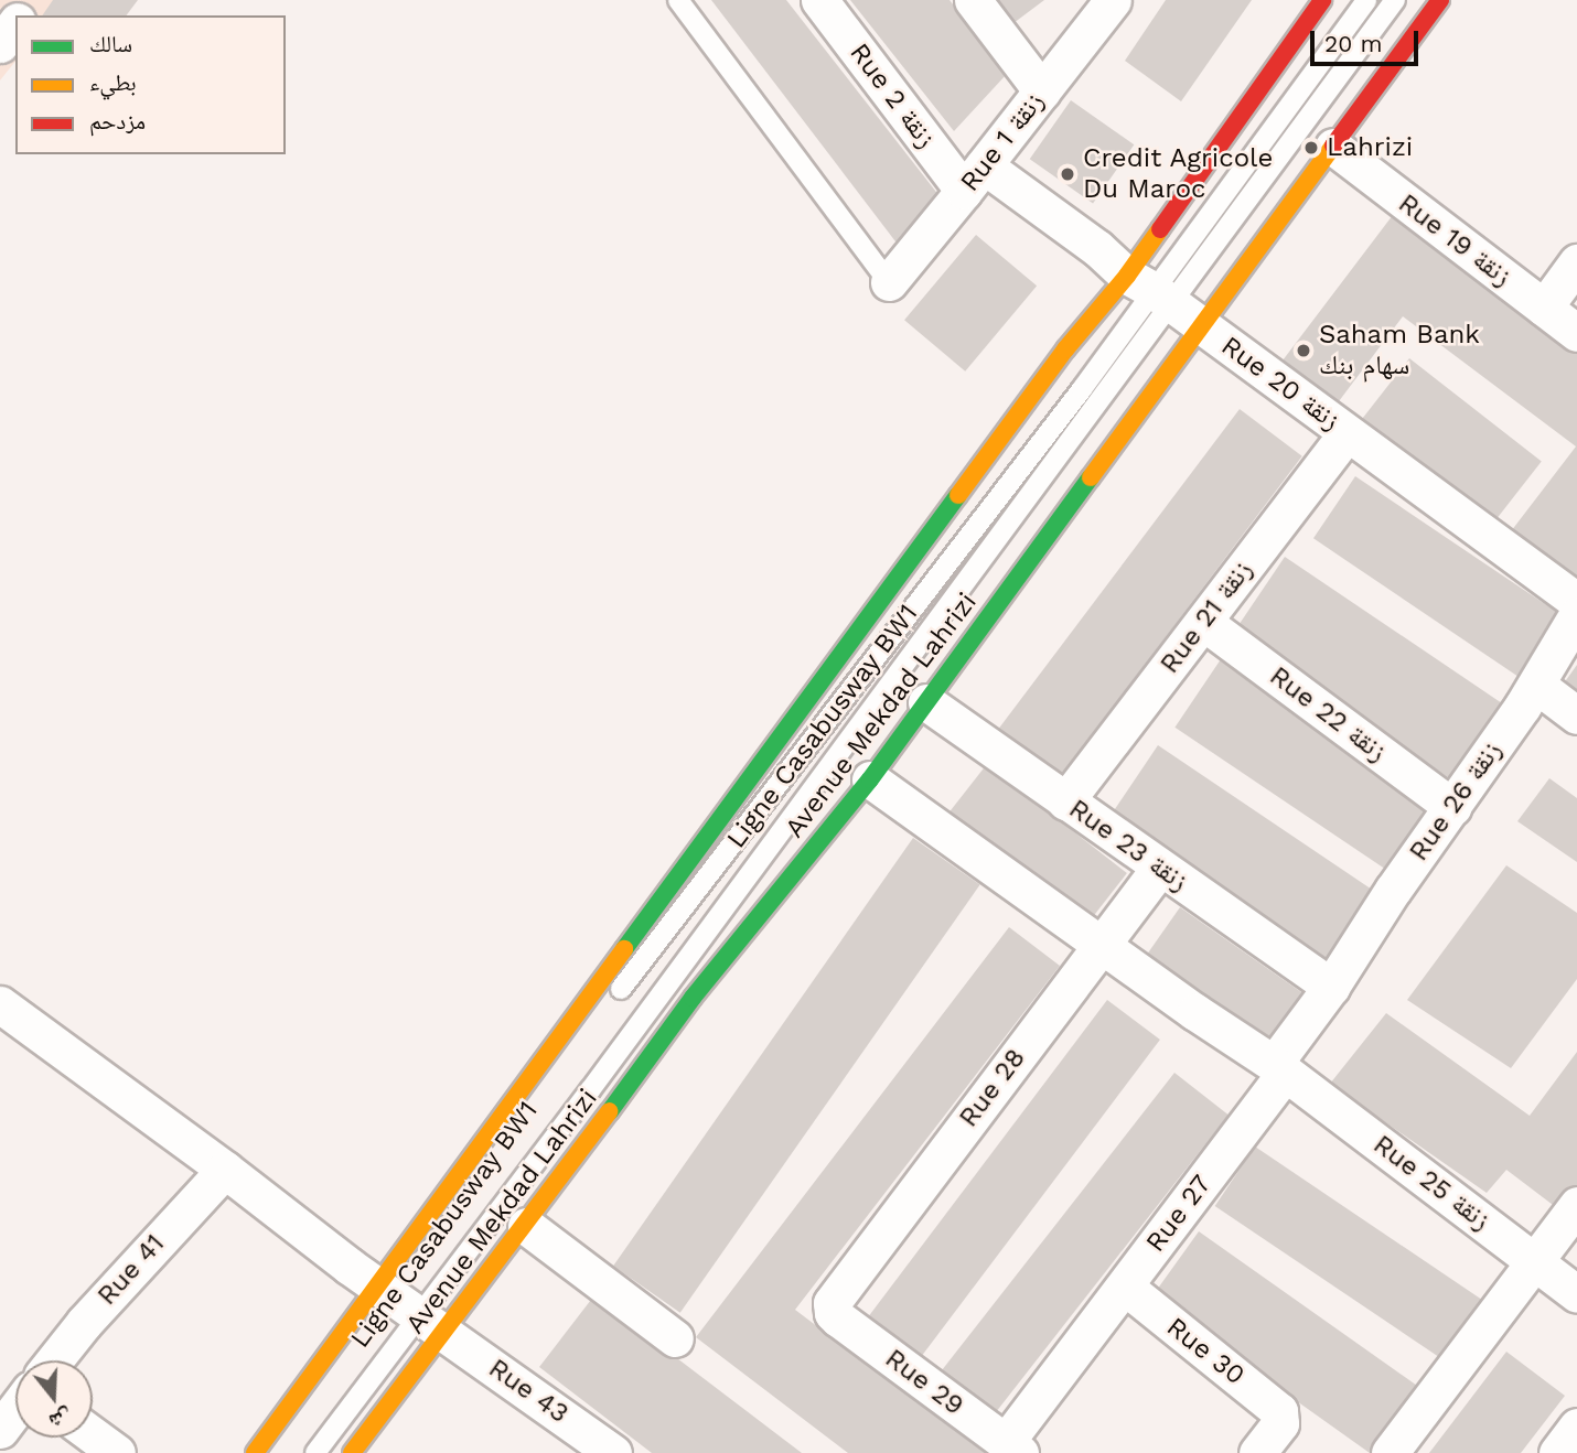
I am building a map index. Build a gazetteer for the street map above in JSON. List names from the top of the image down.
{
  "streets": {
    "main road": ["Avenue Mekdad Lahrizi"],
    "street": [
      "Rue 2 زنقة",
      "Rue 1 زنقة",
      "Rue 19 زنقة",
      "Rue 20 زنقة",
      "Rue 21 زنقة",
      "Rue 22 زنقة",
      "Rue 26 زنقة",
      "Rue 23 زنقة",
      "Rue 28",
      "Rue 25 زنقة",
      "Rue 27",
      "Rue 41",
      "Rue 30",
      "Rue 29",
      "Rue 43"
    ],
    "lane": ["Ligne Casabusway BW1"]
  },
  "crossings": [
    ["Rue 2 زنقة", "Rue 1 زنقة"],
    ["Rue 2 زنقة", "Rue 20 زنقة"],
    ["Rue 1 زنقة", "Rue 20 زنقة"],
    ["Rue 19 زنقة", "Avenue Mekdad Lahrizi"],
    ["Rue 20 زنقة", "Rue 21 زنقة"],
    ["Rue 20 زنقة", "Avenue Mekdad Lahrizi"],
    ["Rue 20 زنقة", "Ligne Casabusway BW1"],
    ["Rue 21 زنقة", "Rue 22 زنقة"],
    ["Rue 21 زنقة", "Rue 23 زنقة"],
    ["Rue 22 زنقة", "Rue 26 زنقة"],
    ["Avenue Mekdad Lahrizi", "Ligne Casabusway BW1"],
    ["Avenue Mekdad Lahrizi", "Rue 23 زنقة"],
    ["Avenue Mekdad Lahrizi", "Rue 25 زنقة"],
    ["Avenue Mekdad Lahrizi", "Rue 43"],
    ["Ligne Casabusway BW1", "Rue 43"],
    ["Rue 26 زنقة", "Rue 23 زنقة"],
    ["Rue 26 زنقة", "Rue 27"],
    ["Rue 23 زنقة", "Rue 28"],
    ["Rue 23 زنقة", "Rue 27"],
    ["Rue 28", "Rue 25 زنقة"],
    ["Rue 28", "Rue 29"],
    ["Rue 25 زنقة", "Rue 27"],
    ["Rue 27", "Rue 30"],
    ["Rue 27", "Rue 29"],
    ["Rue 41", "Rue 43"]
  ],
  "places": ["Lahrizi", "Credit Agricole Du Maroc", "Saham Bank سهام بنك"],
  "legend": ["سالك", "بطيء", "مزدحم"],
  "scale_bar": "20 m",
  "north": "bottom"
}
